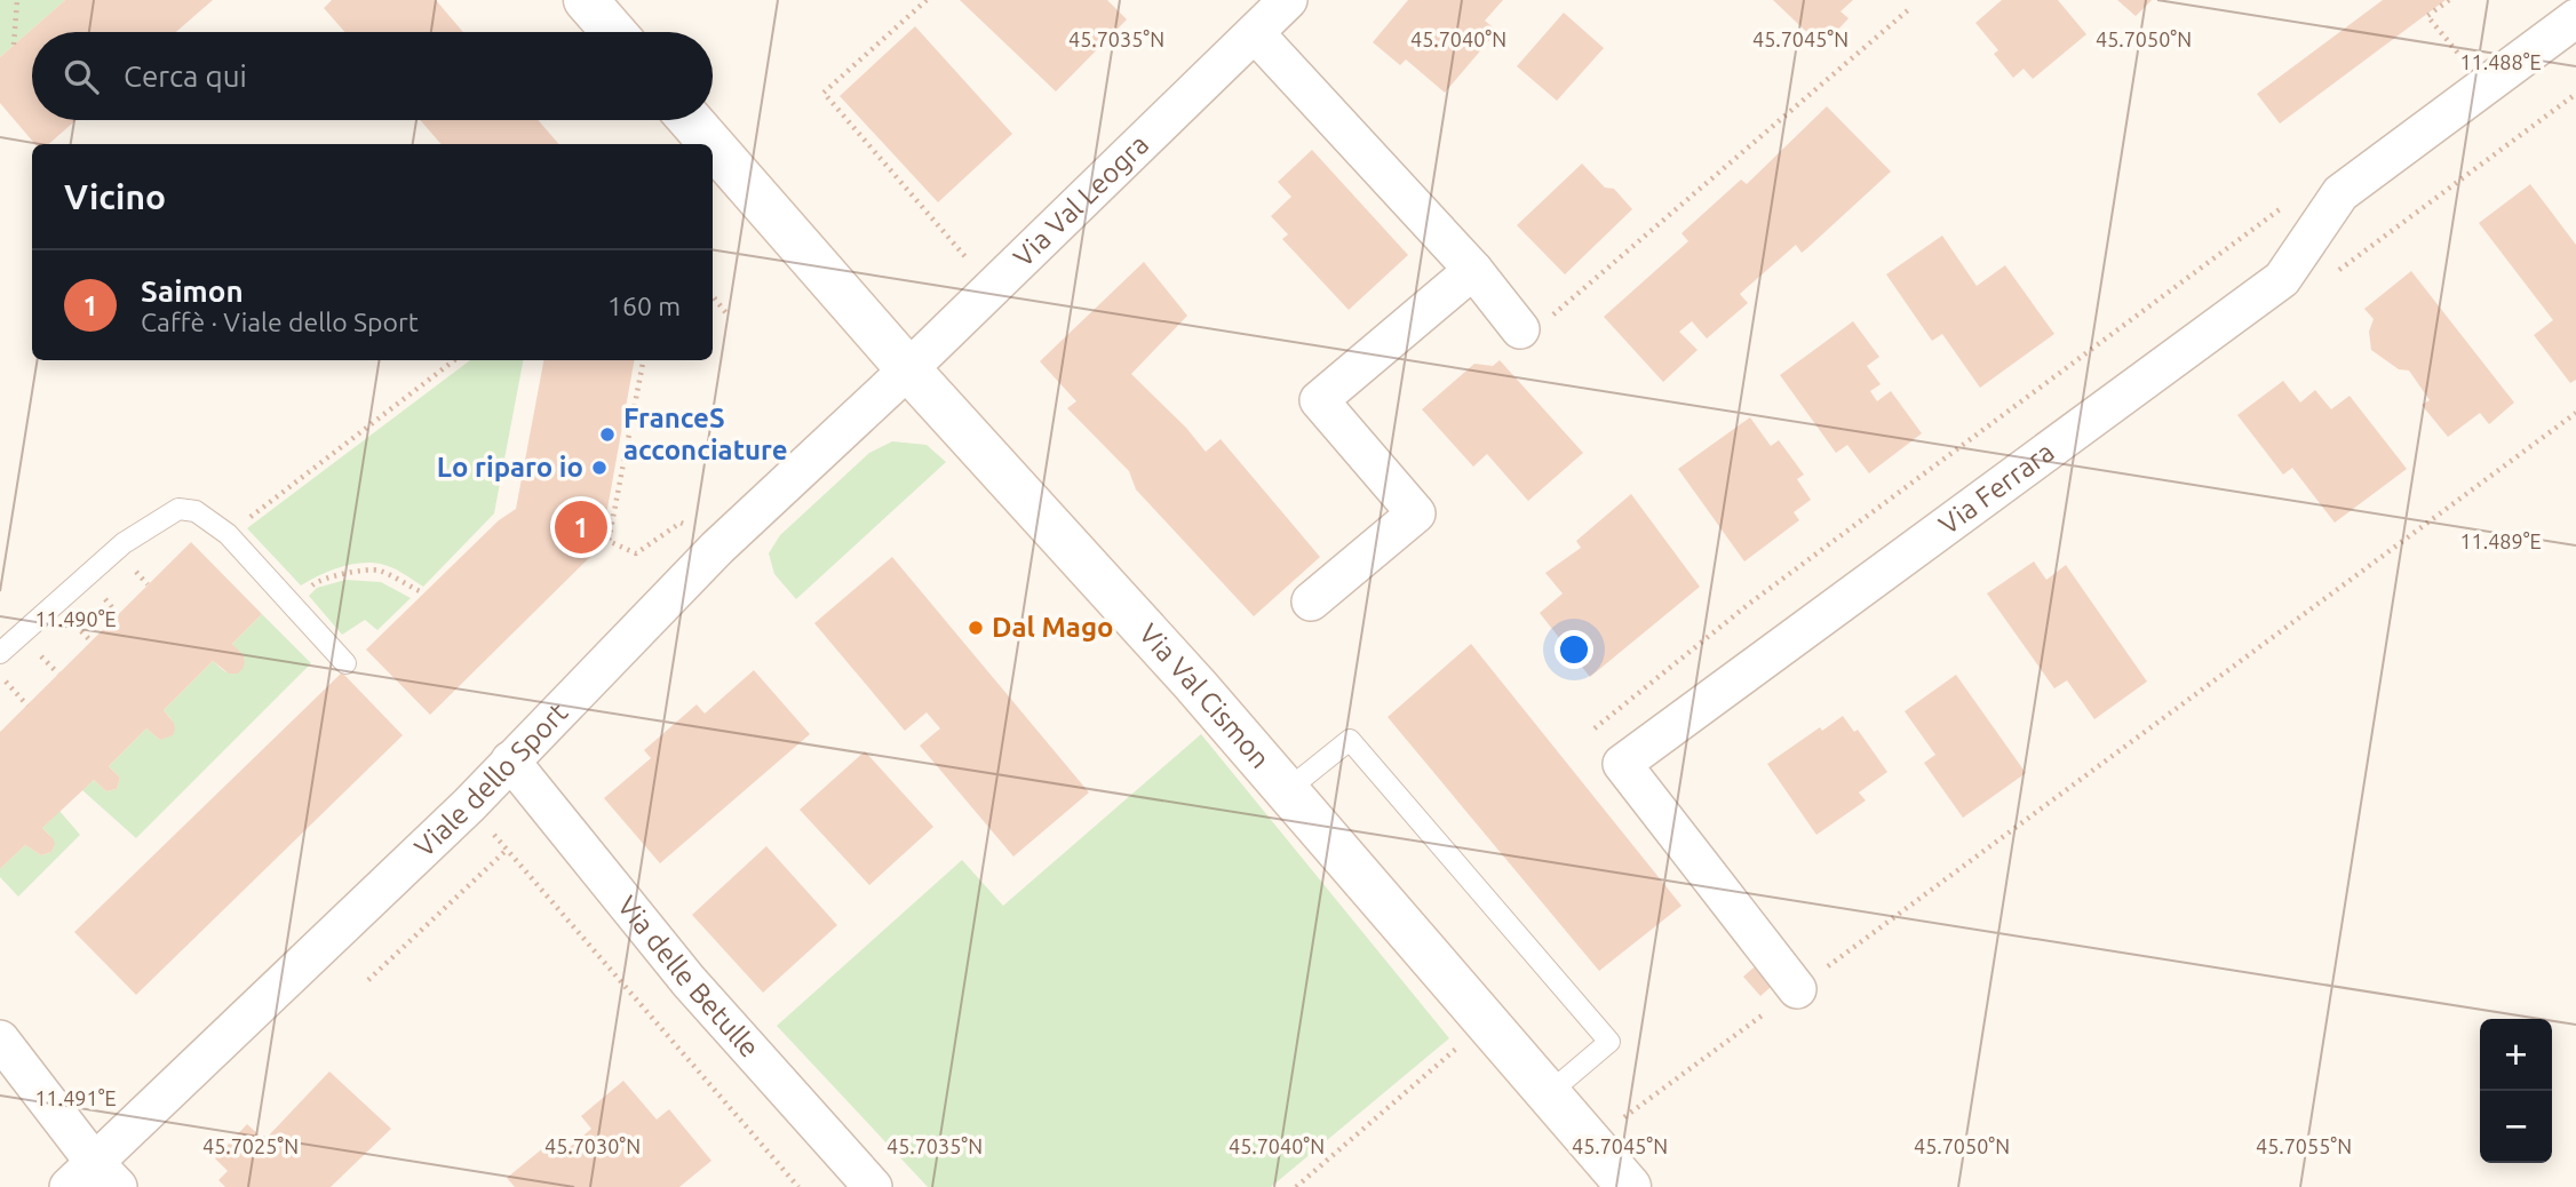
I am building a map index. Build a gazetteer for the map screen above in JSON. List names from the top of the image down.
{
  "streets": {
    "main road": ["Via Val Cismon"],
    "street": [
      "Via Val Leogra",
      "Via Ferrara",
      "Viale dello Sport",
      "Via delle Betulle"
    ]
  },
  "crossings": [
    ["Via Val Leogra", "Via Val Cismon"],
    ["Via Val Leogra", "Viale dello Sport"],
    ["Via Val Cismon", "Viale dello Sport"],
    ["Viale dello Sport", "Via delle Betulle"]
  ],
  "places": ["FranceS acconciature", "Lo riparo io", "Dal Mago"],
  "page": {
    "search": "Cerca qui",
    "heading": "Vicino",
    "list": [
      {
        "mark": "1",
        "name": "Saimon",
        "note": "Caffè · Viale dello Sport",
        "value": "160 m"
      }
    ],
    "pins": "1",
    "map_buttons": ["+", "−"]
  },
  "coordinates": [
    "45.7035°N",
    "45.7040°N",
    "45.7045°N",
    "45.7050°N",
    "11.488°E",
    "11.489°E",
    "11.490°E",
    "11.491°E",
    "45.7025°N",
    "45.7030°N",
    "45.7055°N"
  ]
}
